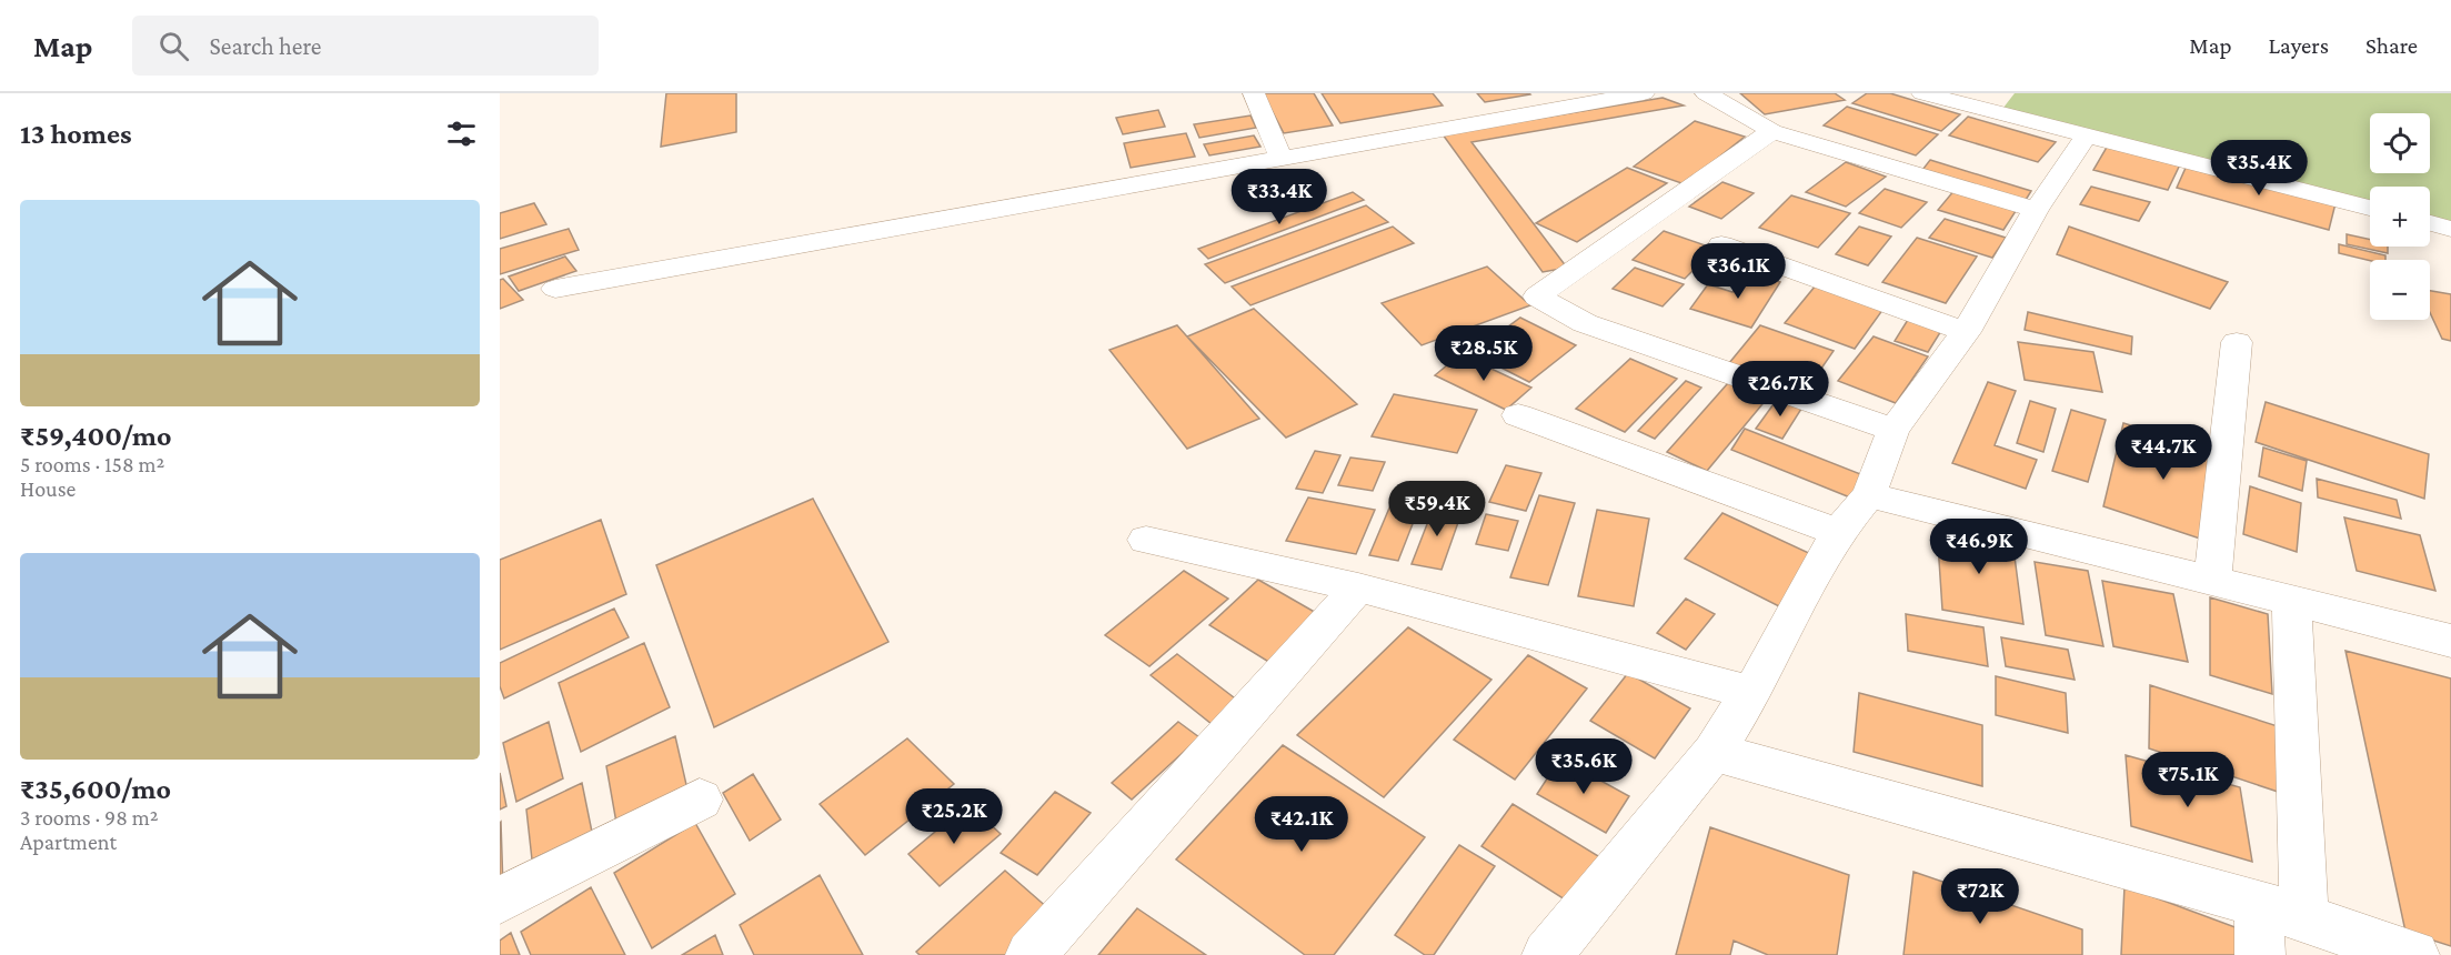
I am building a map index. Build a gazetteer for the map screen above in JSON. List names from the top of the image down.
{
  "page": {
    "header": "Map",
    "search": "Search here",
    "nav": ["Map", "Layers", "Share"],
    "heading": "13 homes",
    "map_buttons": ["+", "−"],
    "price": [
      "₹35.4K",
      "₹33.4K",
      "₹36.1K",
      "₹28.5K",
      "₹26.7K",
      "₹44.7K",
      "₹59.4K",
      "₹46.9K",
      "₹35.6K",
      "₹75.1K",
      "₹25.2K",
      "₹42.1K",
      "₹72K"
    ],
    "list": [
      {
        "name": "₹59,400/mo",
        "note": "5 rooms · 158 m² · House"
      },
      {
        "name": "₹35,600/mo",
        "note": "3 rooms · 98 m² · Apartment"
      }
    ]
  }
}
